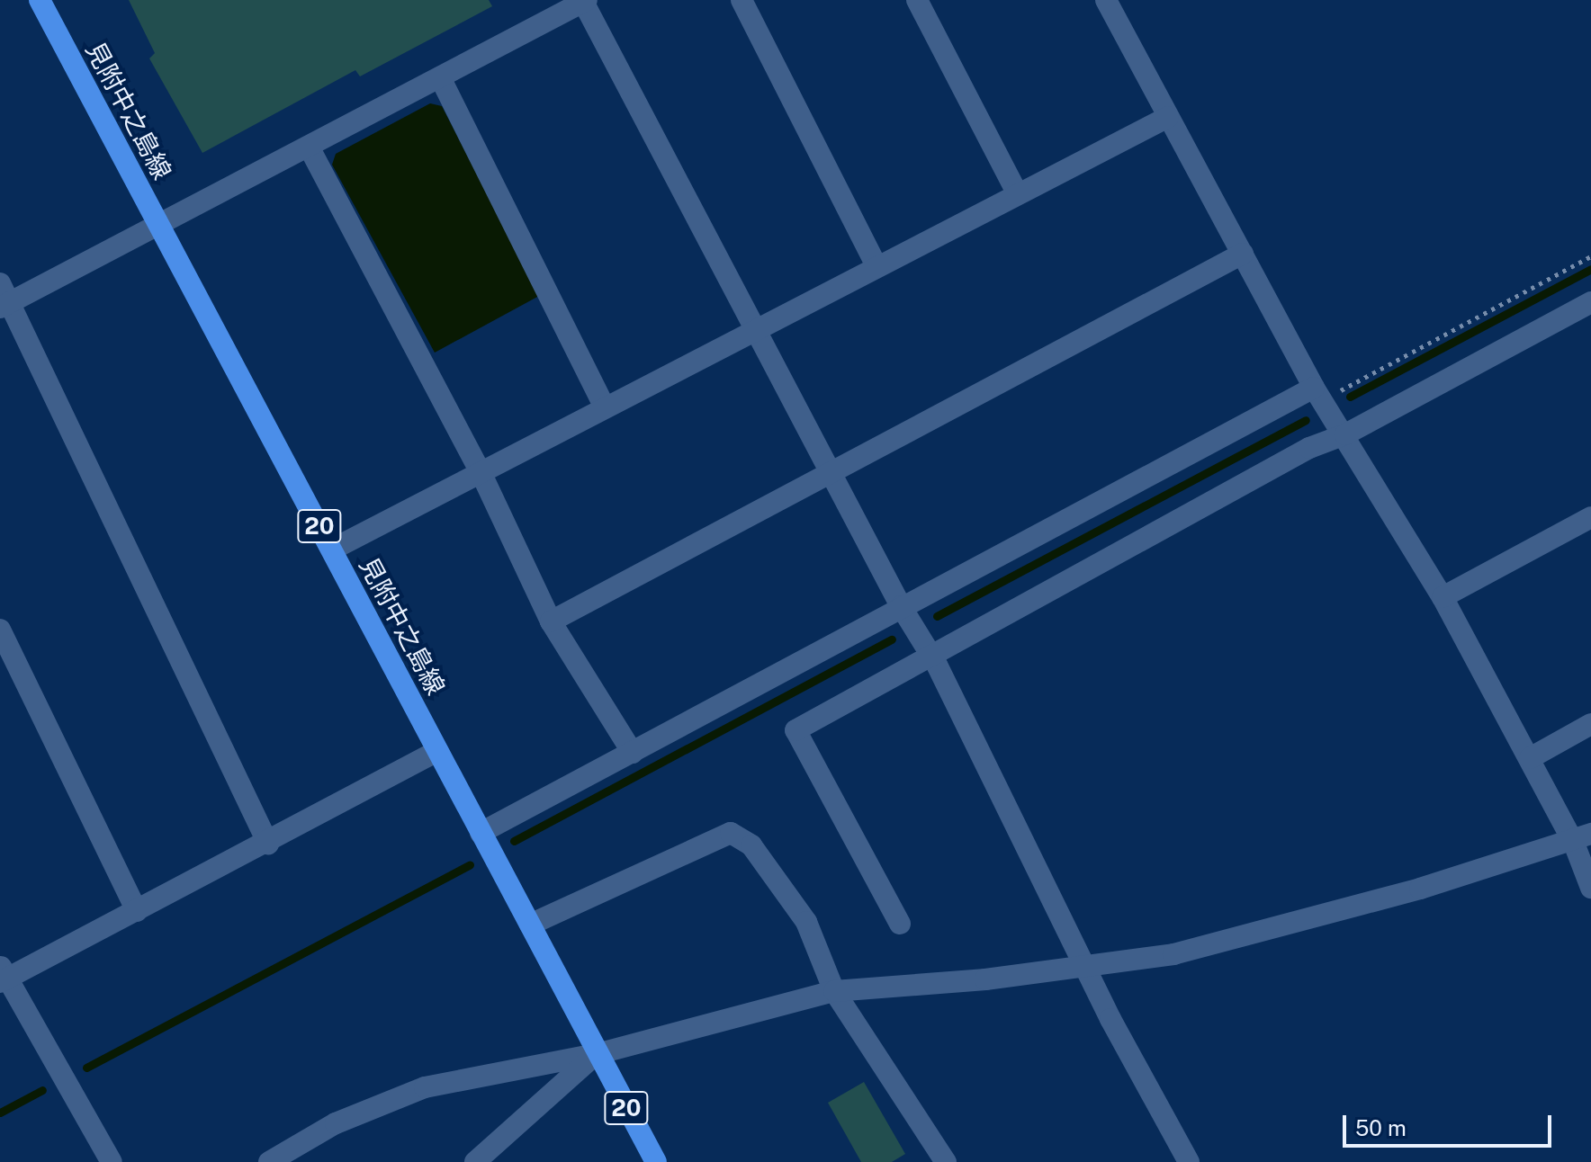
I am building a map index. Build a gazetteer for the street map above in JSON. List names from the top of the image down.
{
  "streets": {
    "main road": ["見附中之島線", "20"]
  },
  "scale_bar": "50 m"
}
